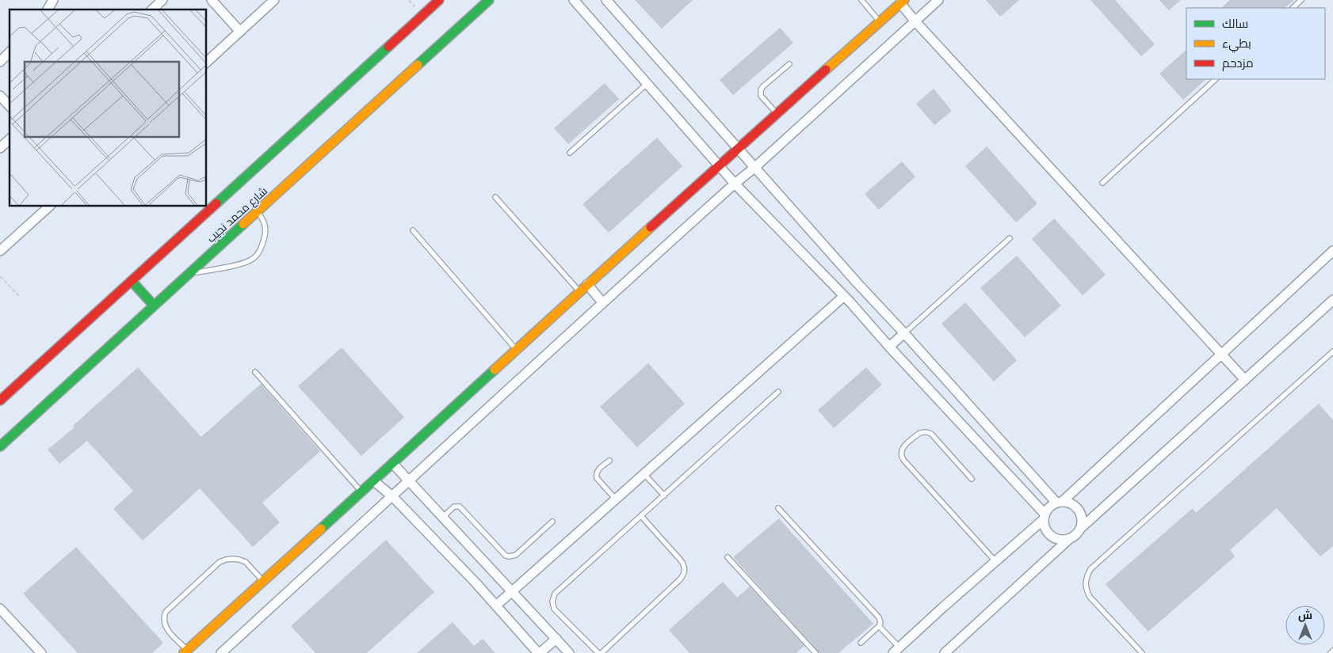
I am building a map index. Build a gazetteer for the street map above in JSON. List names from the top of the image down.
{
  "streets": {
    "street": ["شارع محمد نجيب"]
  },
  "legend": ["سالك", "بطيء", "مزدحم"],
  "north": "top"
}
